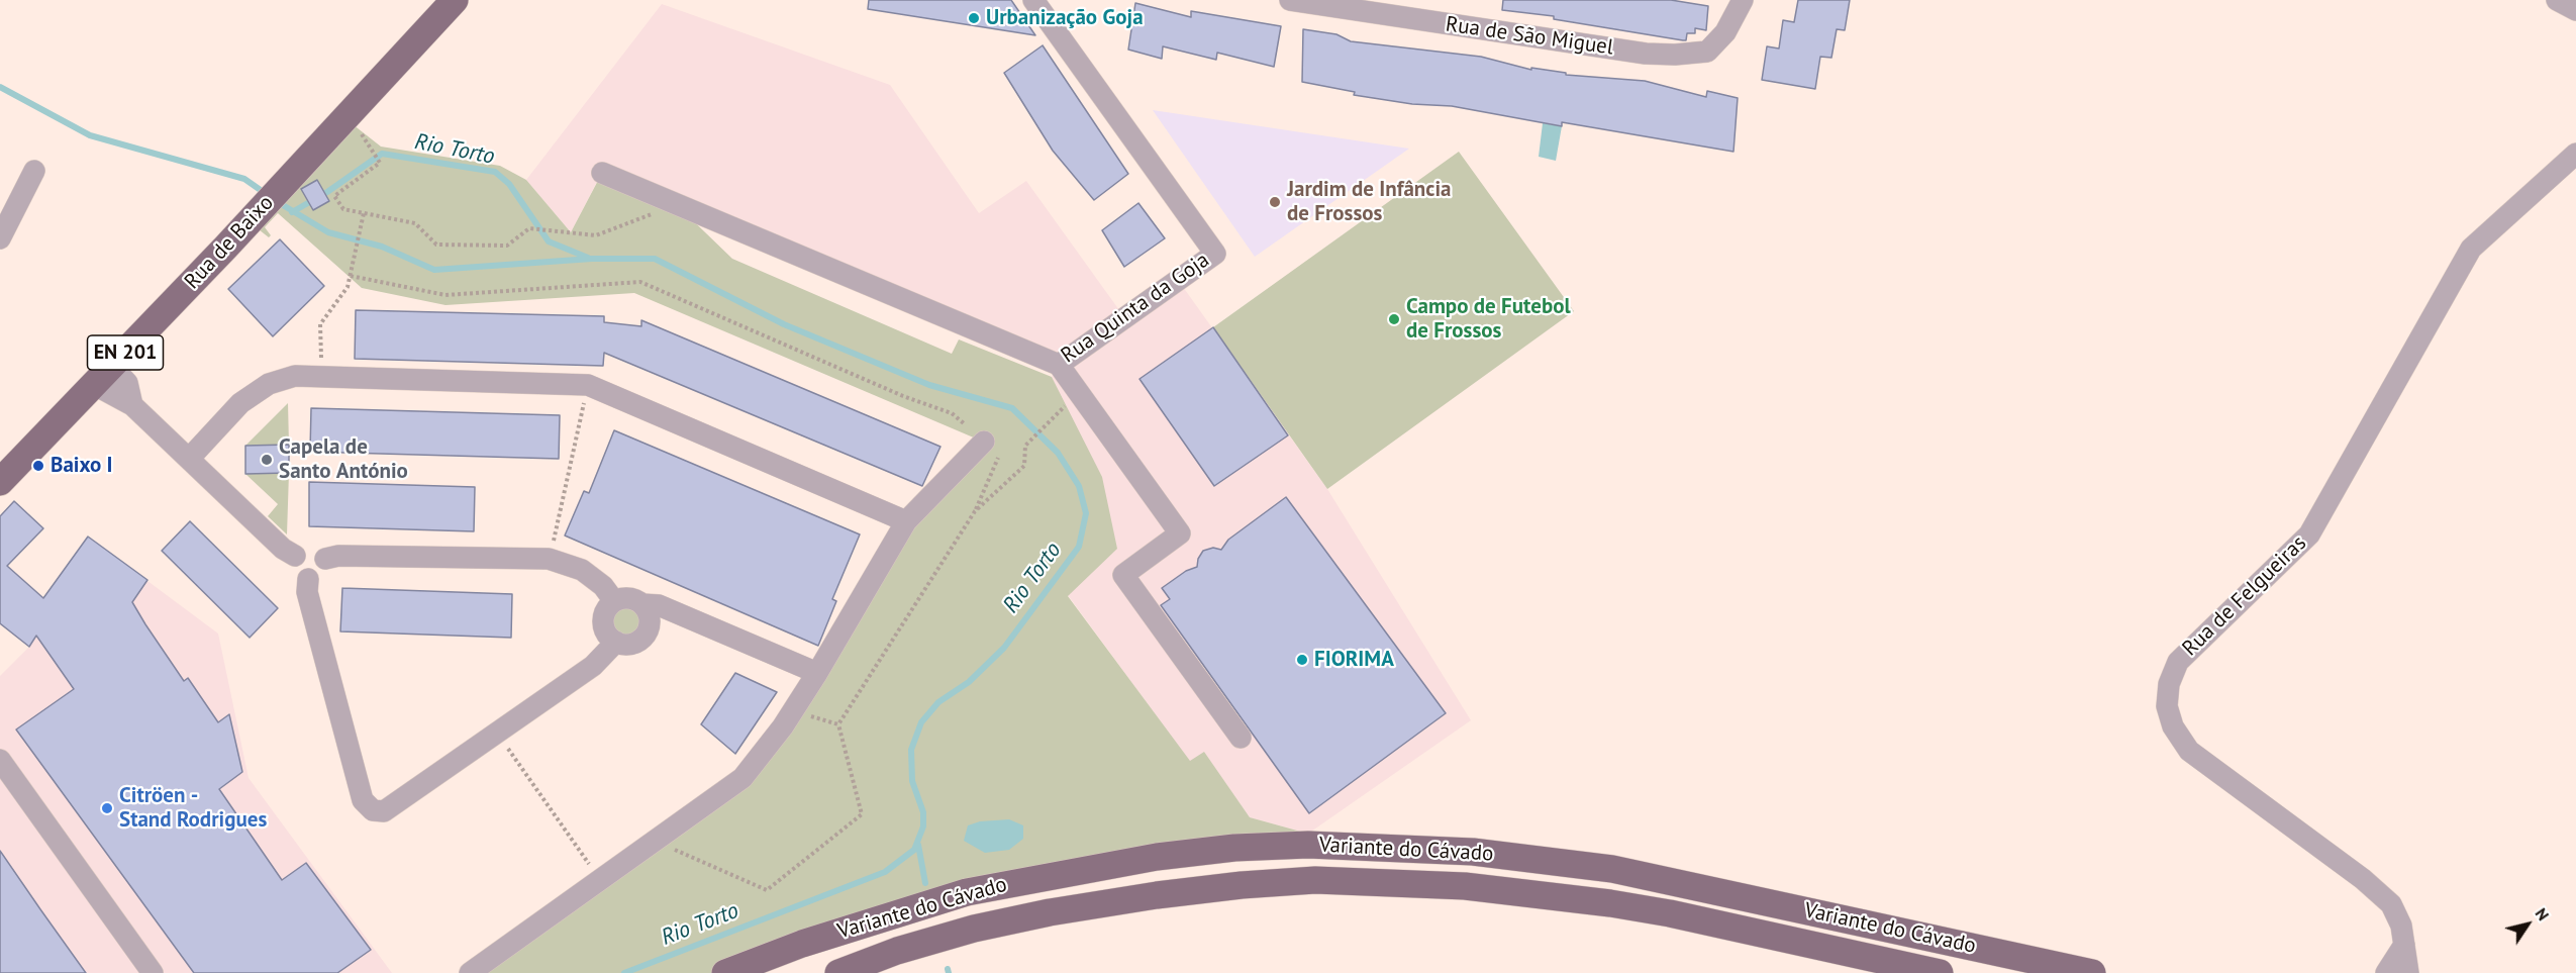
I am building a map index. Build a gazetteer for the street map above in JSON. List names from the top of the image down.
{
  "streets": {
    "main road": ["Rua de Baixo", "EN 201", "Variante do Cávado"],
    "street": ["Rua de São Miguel", "Rua Quinta da Goja", "Rua de Felgueiras"]
  },
  "water": ["Rio Torto"],
  "places": [
    "Urbanização Goja",
    "Jardim de Infância de Frossos",
    "Campo de Futebol de Frossos",
    "Capela de Santo António",
    "Baixo I",
    "FIORIMA",
    "Citröen - Stand Rodrigues"
  ],
  "north": "top right"
}
